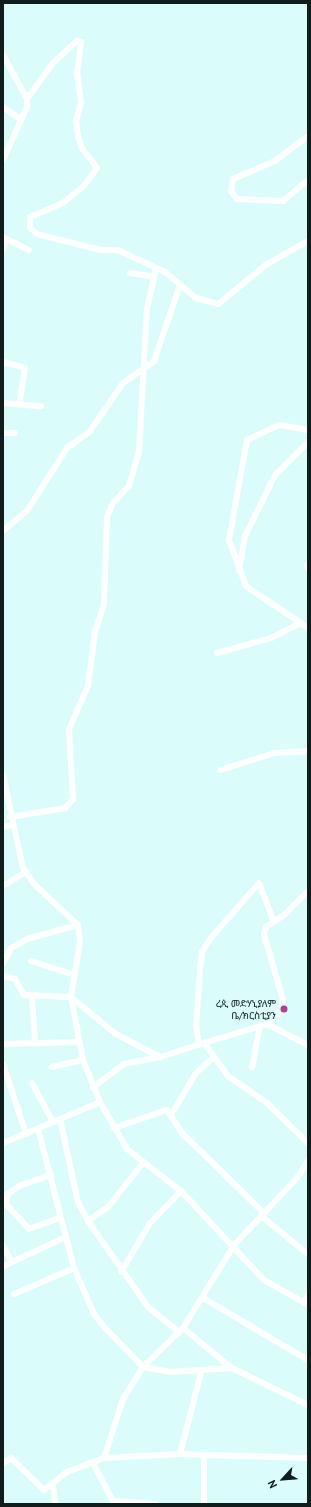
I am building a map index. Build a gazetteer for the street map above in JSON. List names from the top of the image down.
{
  "places": ["ረጲ መድሃኒያለም ቤ/ክርስቲያን"],
  "north": "bottom left"
}
